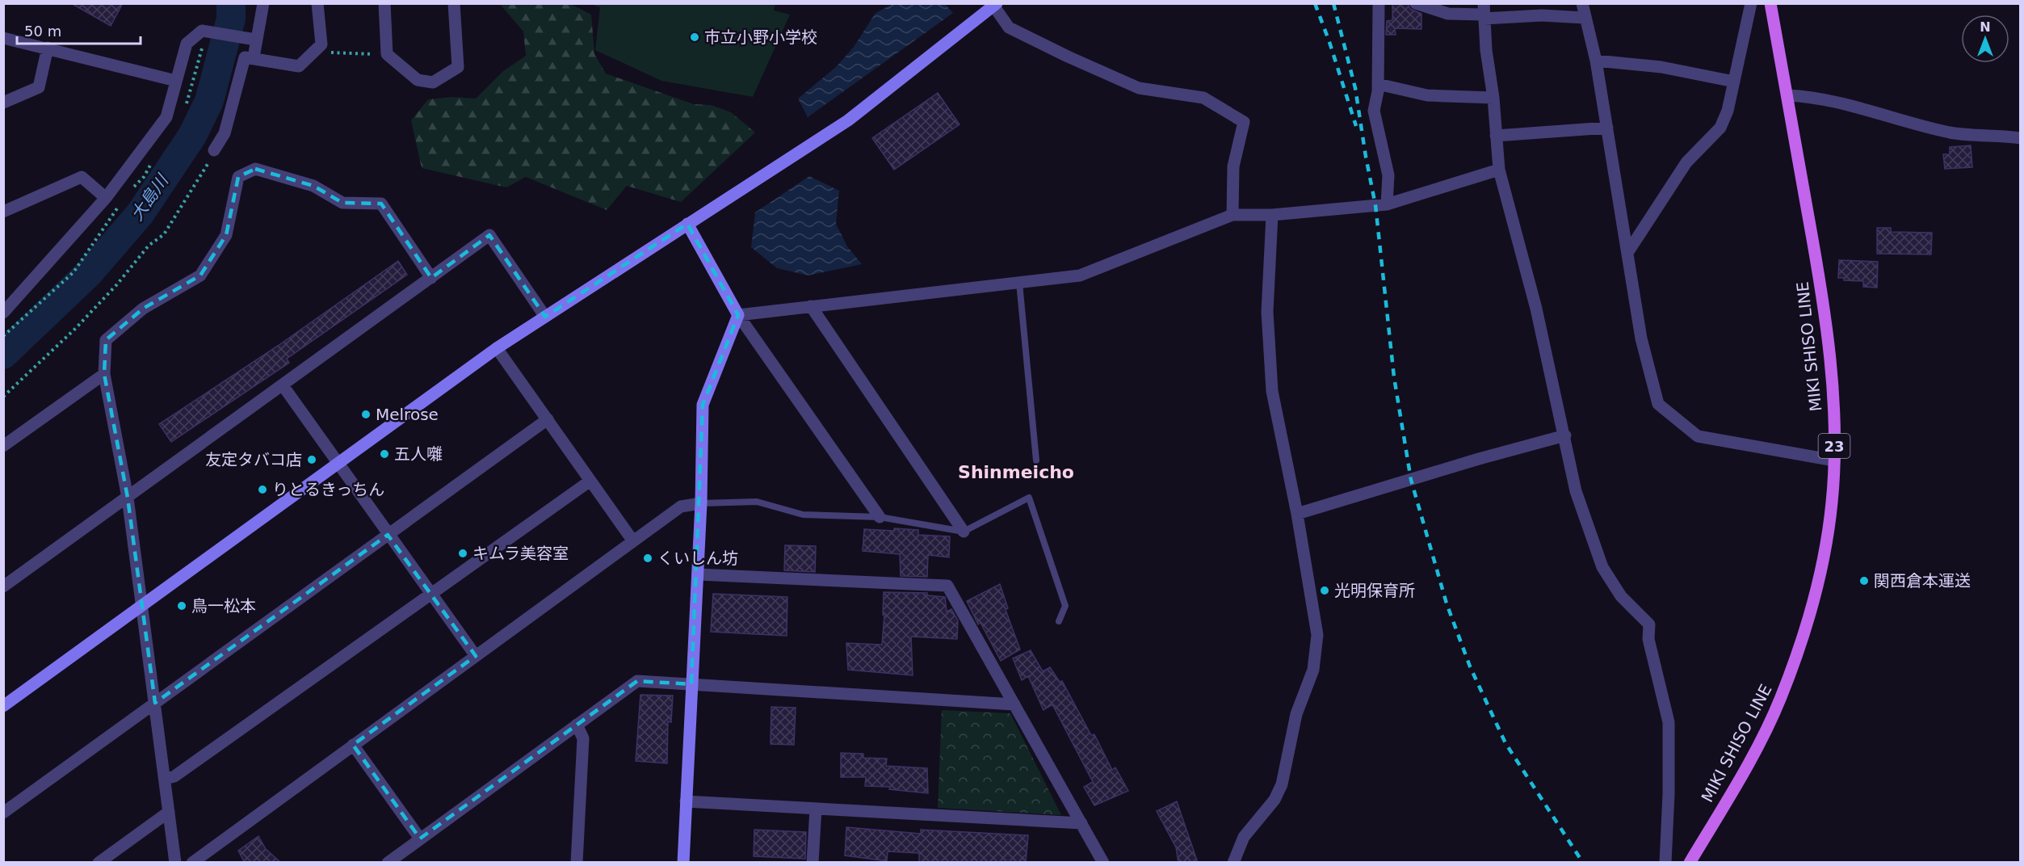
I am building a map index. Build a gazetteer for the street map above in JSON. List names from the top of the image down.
{
  "streets": {
    "main road": ["MIKI SHISO LINE", "23"]
  },
  "districts": ["Shinmeicho"],
  "water": ["大島川"],
  "places": [
    "市立小野小学校",
    "Melrose",
    "五人囃",
    "友定タバコ店",
    "りとるきっちん",
    "キムラ美容室",
    "くいしん坊",
    "関西倉本運送",
    "光明保育所",
    "鳥一松本"
  ],
  "scale_bar": "50 m",
  "north": "top"
}
